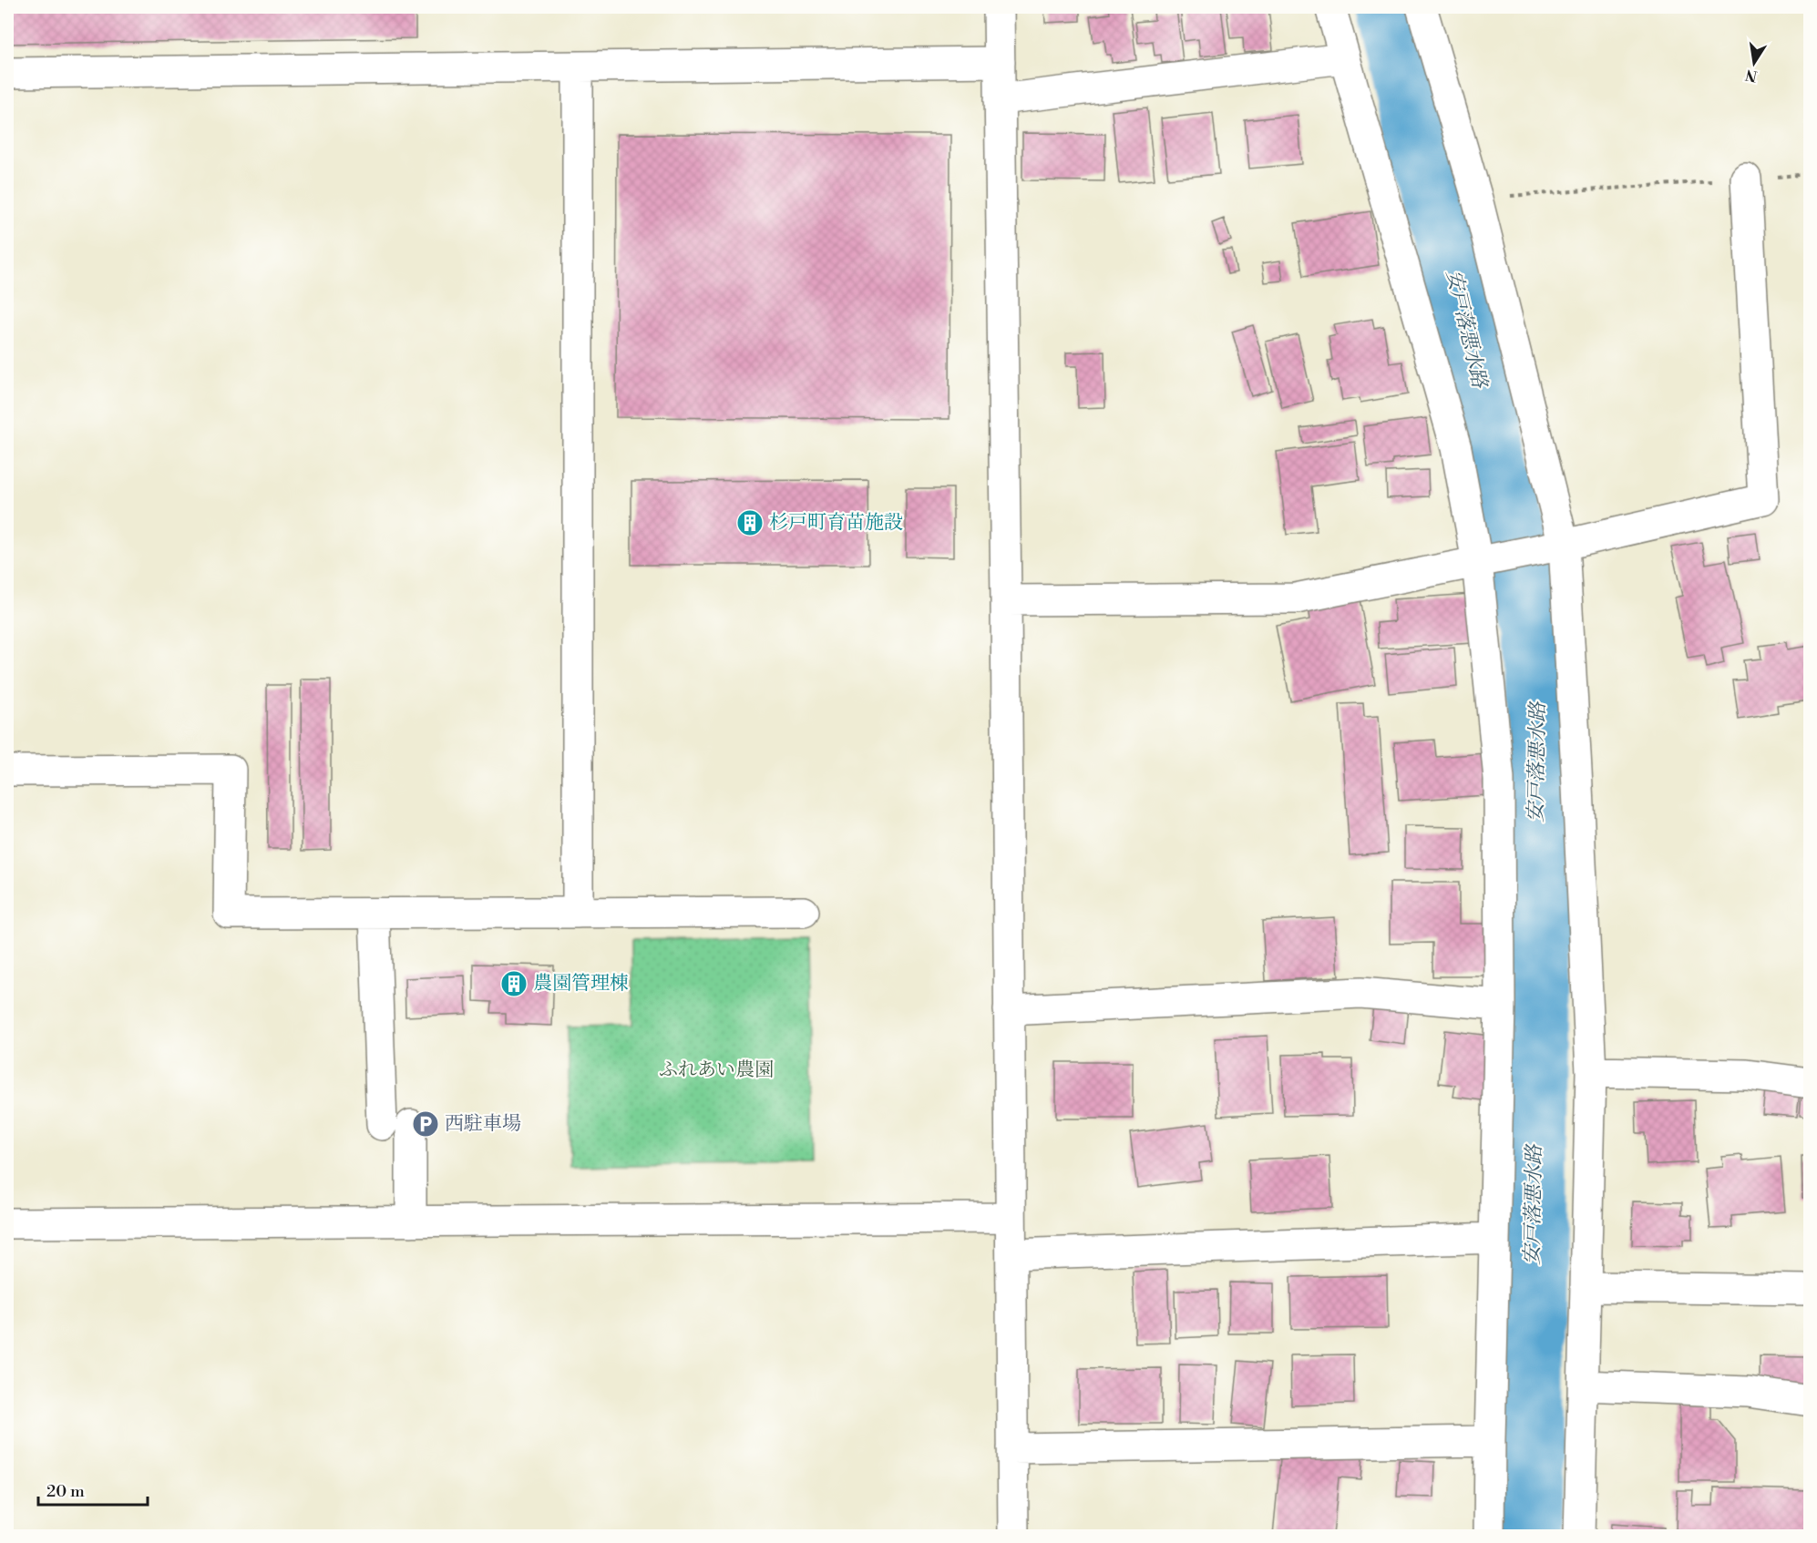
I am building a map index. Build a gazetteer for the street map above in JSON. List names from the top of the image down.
{
  "water": ["安戸落悪水路"],
  "parks": ["ふれあい農園"],
  "places": {
    "building": ["杉戸町育苗施設", "農園管理棟"],
    "parking": ["西駐車場"]
  },
  "scale_bar": "20 m",
  "north": "bottom"
}
